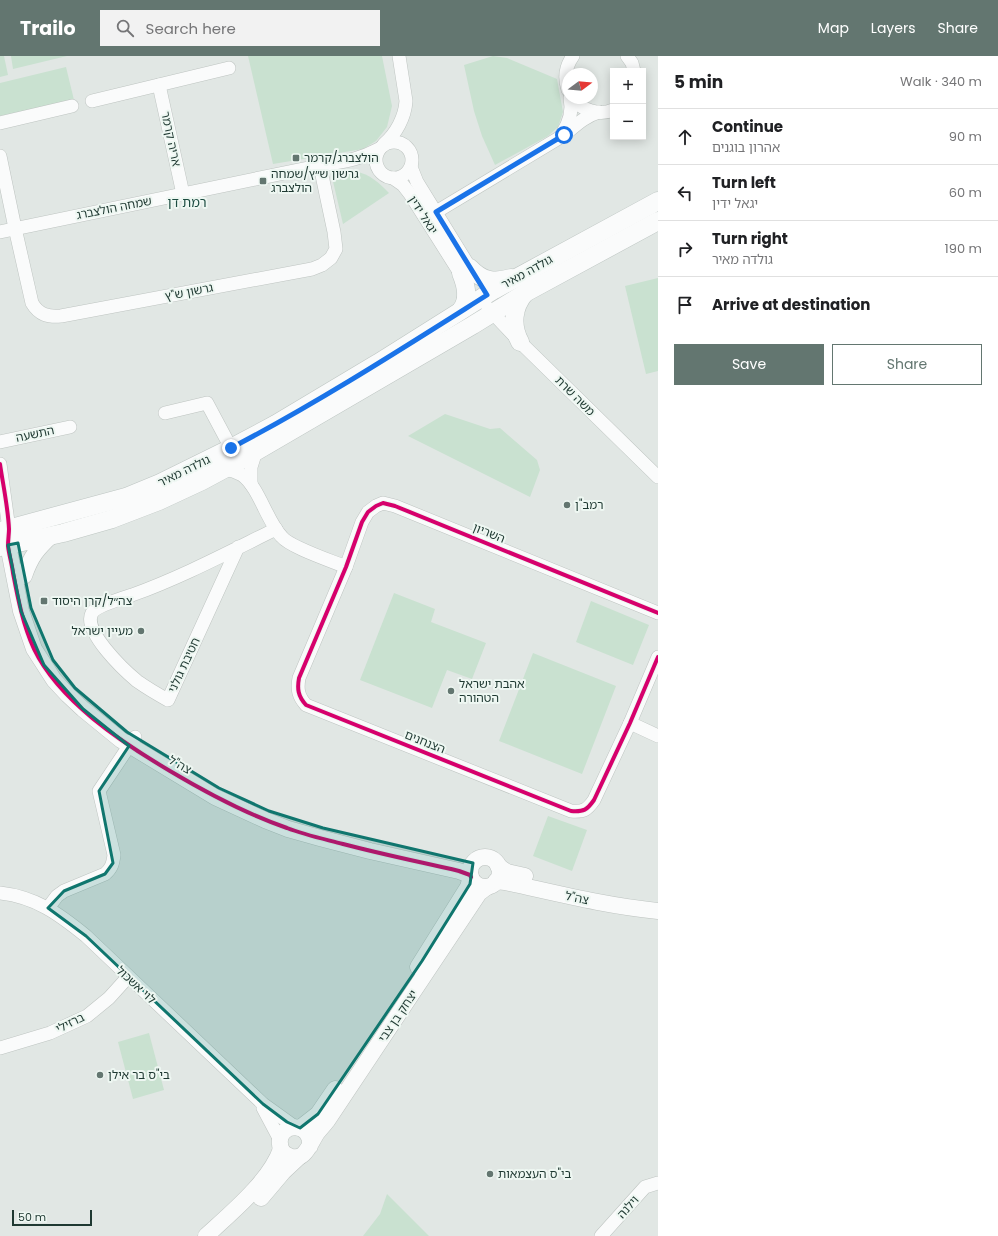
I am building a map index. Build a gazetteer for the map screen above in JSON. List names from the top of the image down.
{
  "streets": {
    "main road": ["גולדה מאיר"],
    "street": [
      "אריה קרמר",
      "שמחה הולצברג",
      "יגאל ידין",
      "גרשון ש\"ץ",
      "משה שרת",
      "התשעה",
      "השריון",
      "חטיבת גולני",
      "הצנחנים",
      "צה\"ל",
      "לוי אשכול",
      "יצחק בן צבי",
      "ברזילי",
      "וילנה"
    ]
  },
  "crossings": [
    ["אריה קרמר", "שמחה הולצברג"],
    ["שמחה הולצברג", "יגאל ידין"],
    ["שמחה הולצברג", "גרשון ש\"ץ"],
    ["יגאל ידין", "גולדה מאיר"],
    ["יגאל ידין", "משה שרת"],
    ["גולדה מאיר", "משה שרת"],
    ["גולדה מאיר", "צה\"ל"],
    ["השריון", "הצנחנים"],
    ["צה\"ל", "יצחק בן צבי"],
    ["לוי אשכול", "יצחק בן צבי"],
    ["לוי אשכול", "ברזילי"]
  ],
  "districts": ["רמת דן"],
  "places": {
    "transit": ["הולצברג/קרמר", "גרשון ש״ץ/שמחה הולצברג", "צה״ל/קרן היסוד"],
    "other": [
      "רמב\"ן",
      "מעיין ישראל",
      "אהבת ישראל הטהורה",
      "בי\"ס בר אילן",
      "בי\"ס העצמאות"
    ]
  },
  "scale_bar": "50 m",
  "north": "right",
  "page": {
    "header": "Trailo",
    "search": "Search here",
    "nav": ["Map", "Layers", "Share"],
    "heading": ["5 min", "Walk · 340 m"],
    "map_buttons": ["+", "−"],
    "list": [
      ["Continue", "אהרון בוגנים", "90 m"],
      ["Turn left", "יגאל ידין", "60 m"],
      ["Turn right", "גולדה מאיר", "190 m"],
      "Arrive at destination"
    ],
    "buttons": ["Save", "Share"],
    "scale": "50 m"
  }
}
